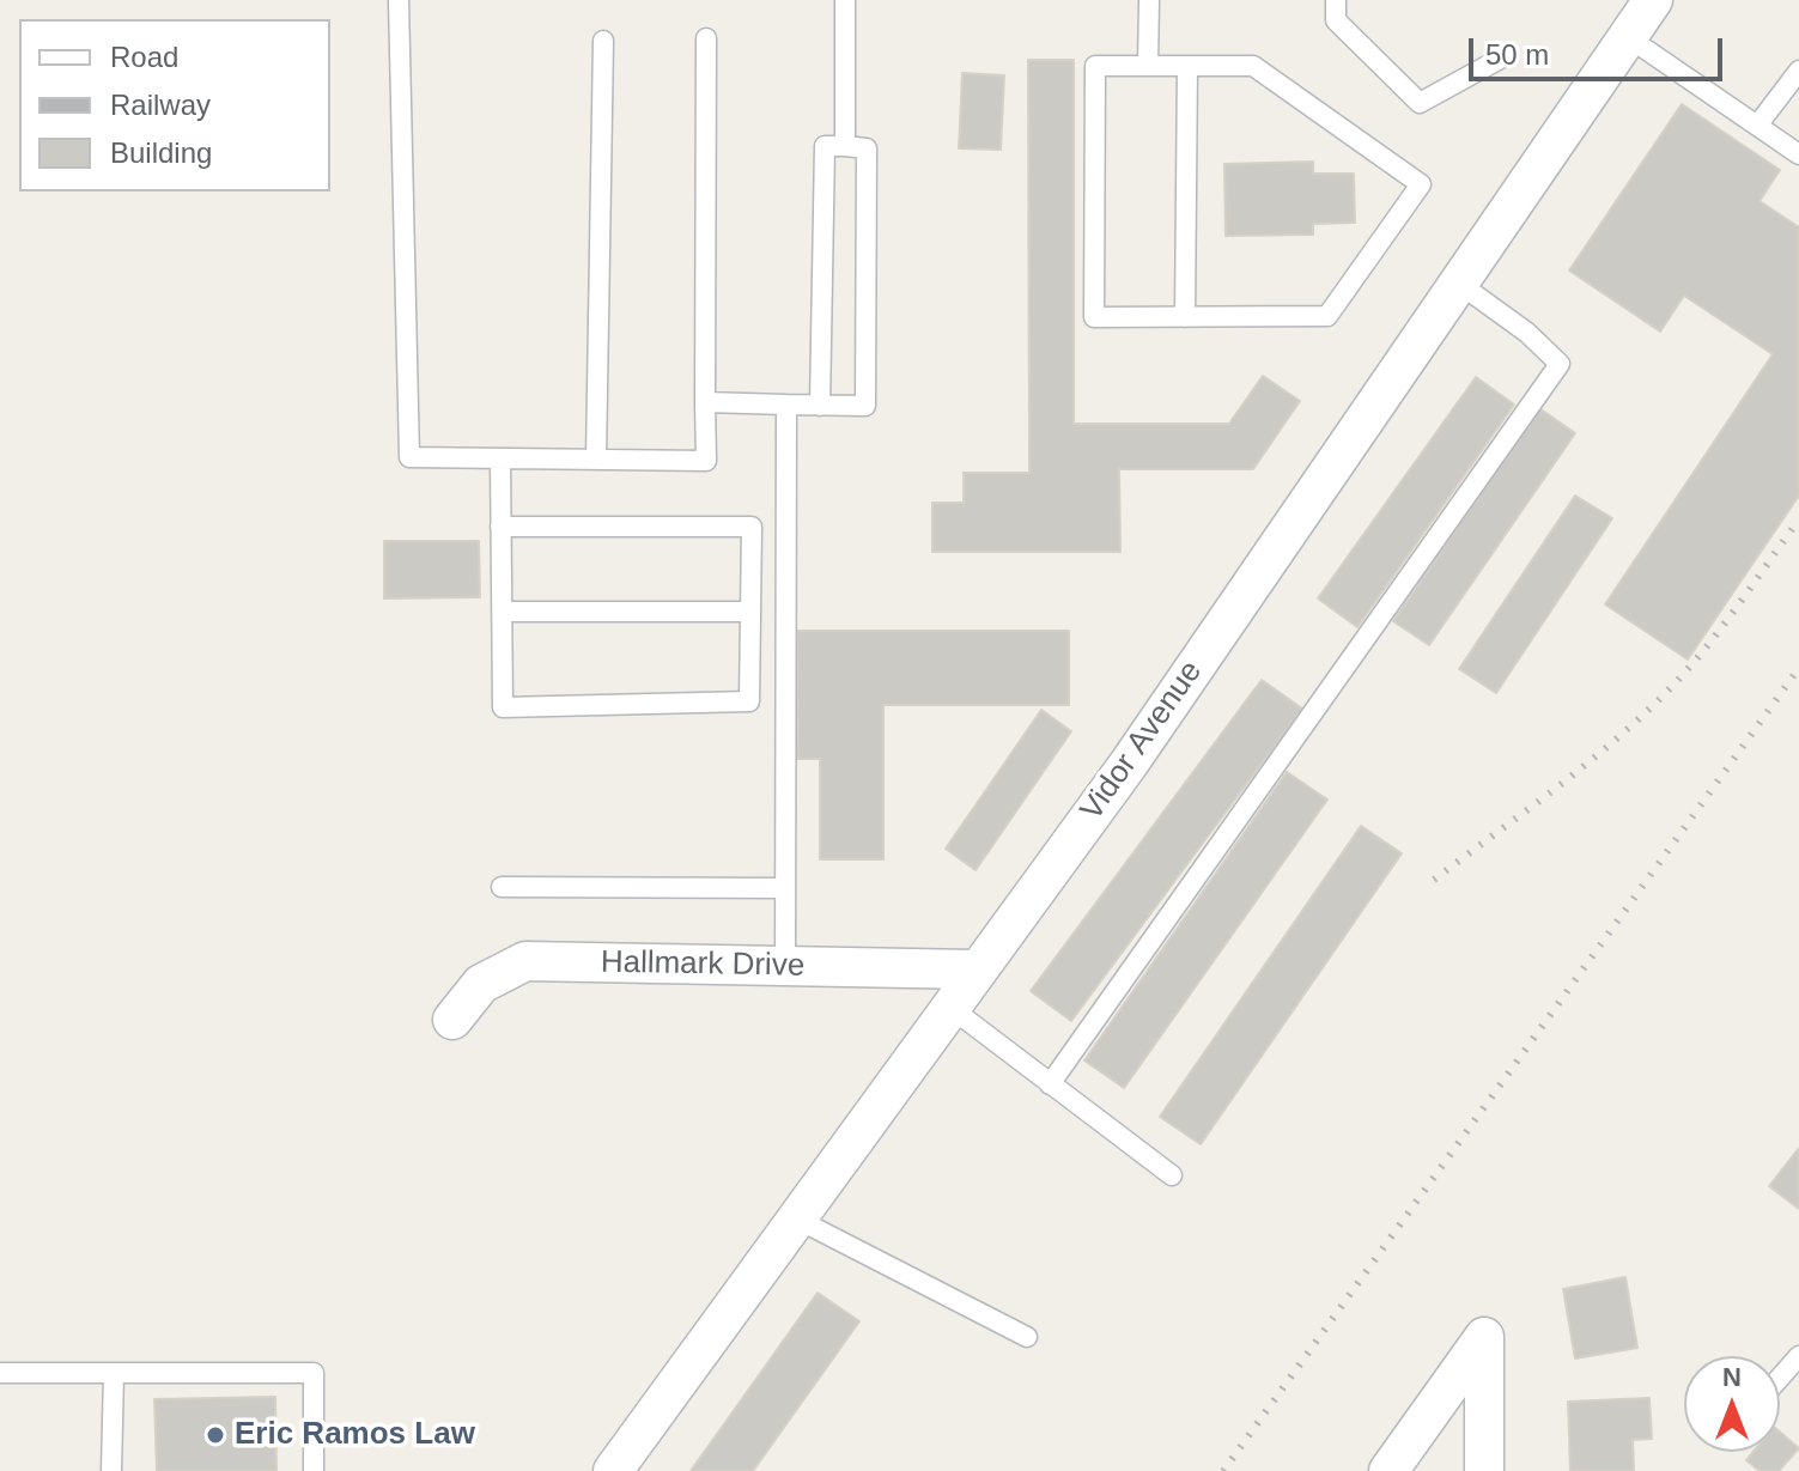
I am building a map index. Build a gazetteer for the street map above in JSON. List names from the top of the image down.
{
  "streets": {
    "street": ["Vidor Avenue", "Hallmark Drive"]
  },
  "crossings": [
    ["Vidor Avenue", "Hallmark Drive"]
  ],
  "places": ["Eric Ramos Law"],
  "legend": ["Road", "Railway", "Building"],
  "scale_bar": "50 m",
  "north": "top"
}
